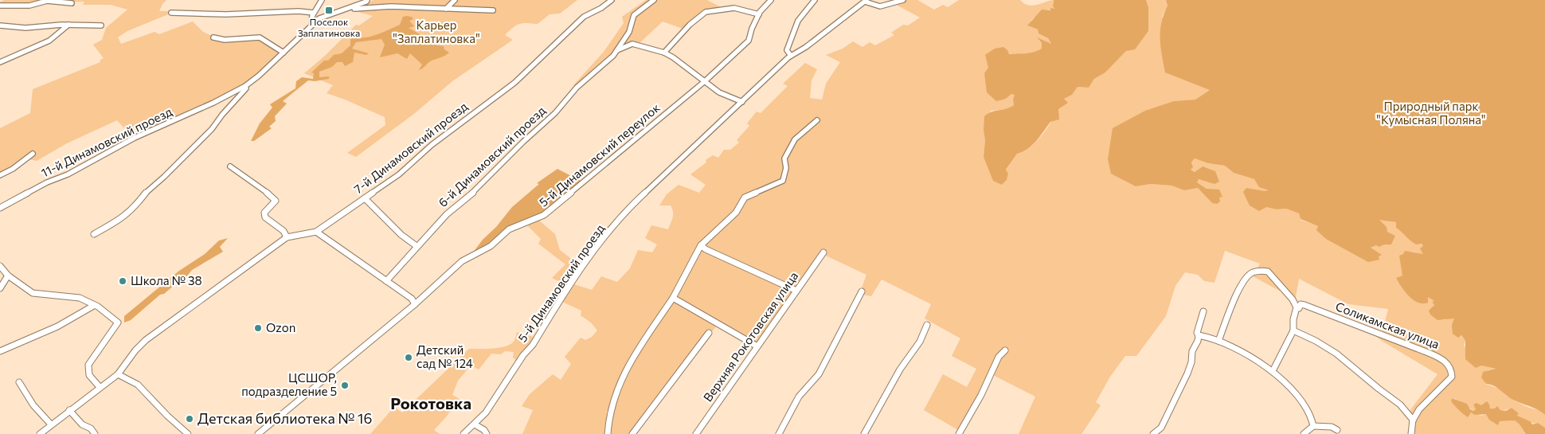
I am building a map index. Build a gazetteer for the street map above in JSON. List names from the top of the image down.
{
  "streets": {
    "street": [
      "11-й Динамовский проезд",
      "7-й Динамовский проезд",
      "5-й Динамовский переулок",
      "6-й Динамовский проезд",
      "5-й Динамовский проезд",
      "Соликамская улица",
      "Верхняя Рокотовская улица"
    ]
  },
  "crossings": [
    ["5-й Динамовский переулок", "6-й Динамовский проезд"],
    ["6-й Динамовский проезд", "5-й Динамовский проезд"]
  ],
  "districts": ["Рокотовка"],
  "parks": ["Карьер \"Заплатиновка\"", "Природный парк \"Кумысная Поляна\""],
  "places": {
    "transit": ["Поселок Заплатиновка"],
    "other": [
      "Школа № 38",
      "Ozon",
      "Детский сад № 124",
      "ЦСШОР, подразделение 5",
      "Детская библиотека № 16"
    ]
  }
}
